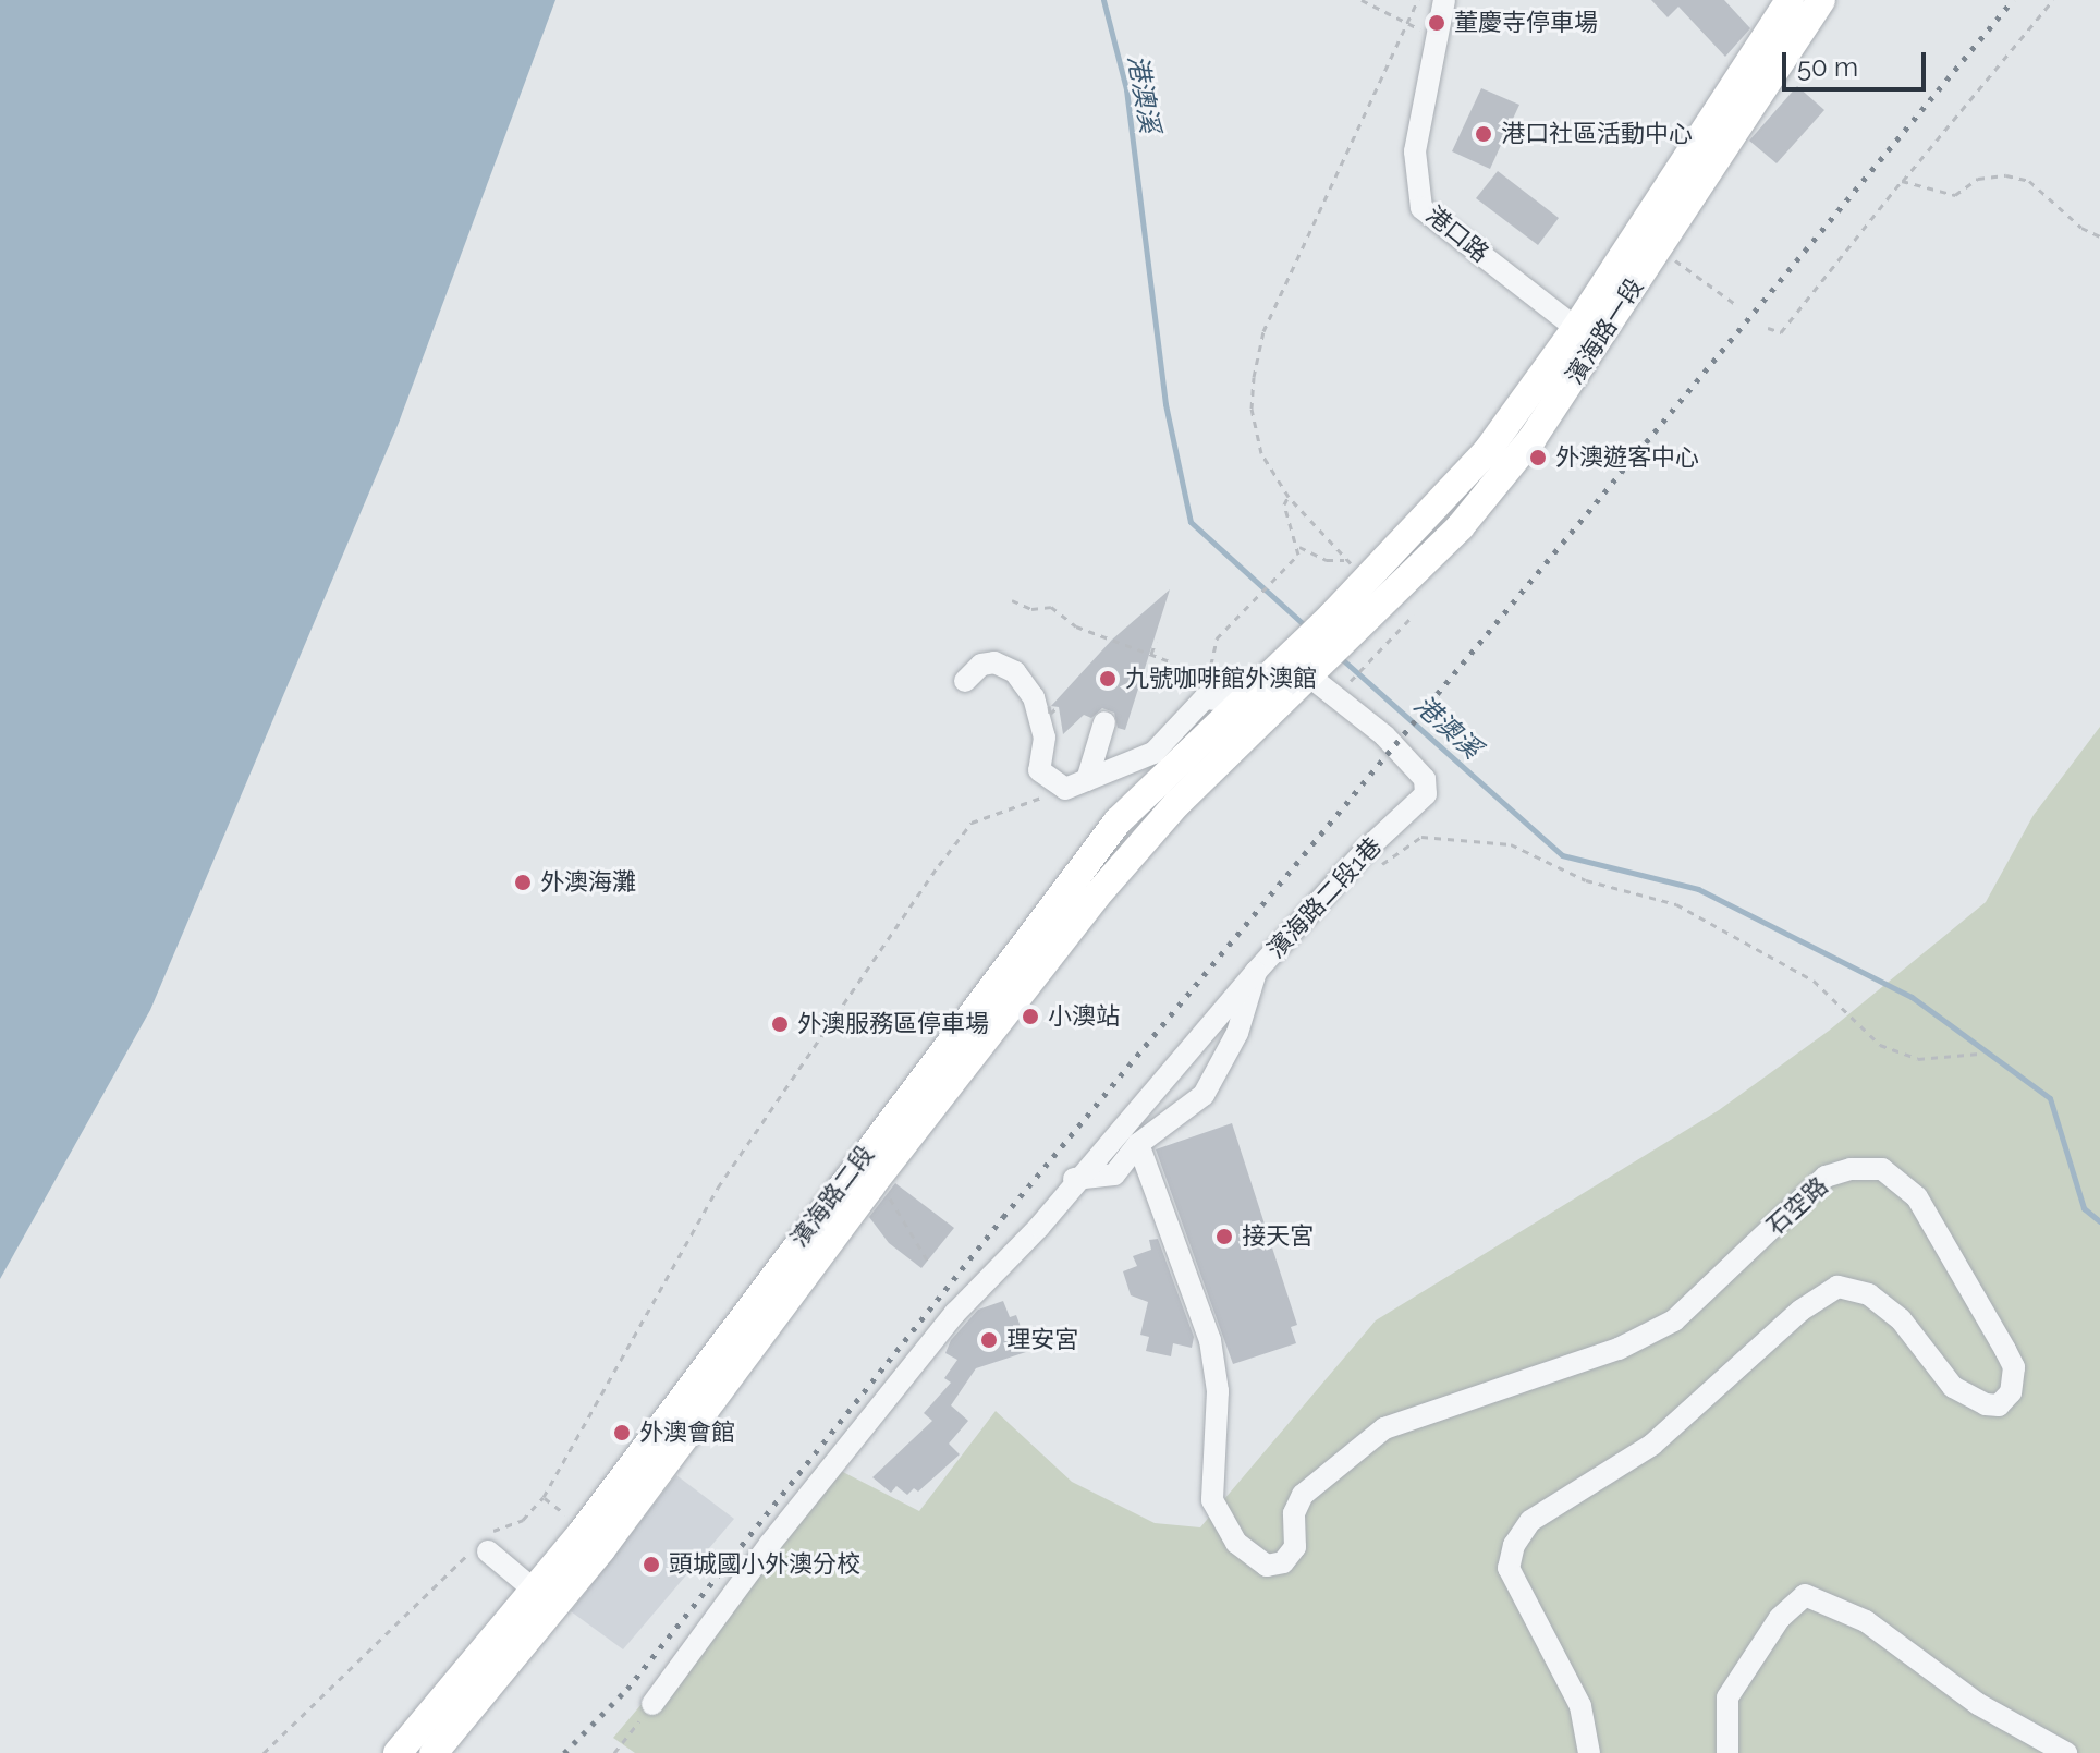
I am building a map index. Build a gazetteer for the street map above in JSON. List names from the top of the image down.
{
  "streets": {
    "main road": ["濱海路一段", "濱海路二段"],
    "street": ["港口路", "濱海路二段1巷", "石空路"]
  },
  "crossings": [
    ["港口路", "濱海路一段"],
    ["濱海路一段", "濱海路二段1巷"],
    ["濱海路一段", "濱海路二段"],
    ["濱海路二段1巷", "濱海路二段"],
    ["濱海路二段1巷", "石空路"]
  ],
  "water": ["港澳溪"],
  "places": [
    "董慶寺停車場",
    "港口社區活動中心",
    "外澳遊客中心",
    "九號咖啡館外澳館",
    "外澳海灘",
    "小澳站",
    "外澳服務區停車場",
    "接天宮",
    "理安宮",
    "外澳會館",
    "頭城國小外澳分校"
  ],
  "scale_bar": "50 m"
}
